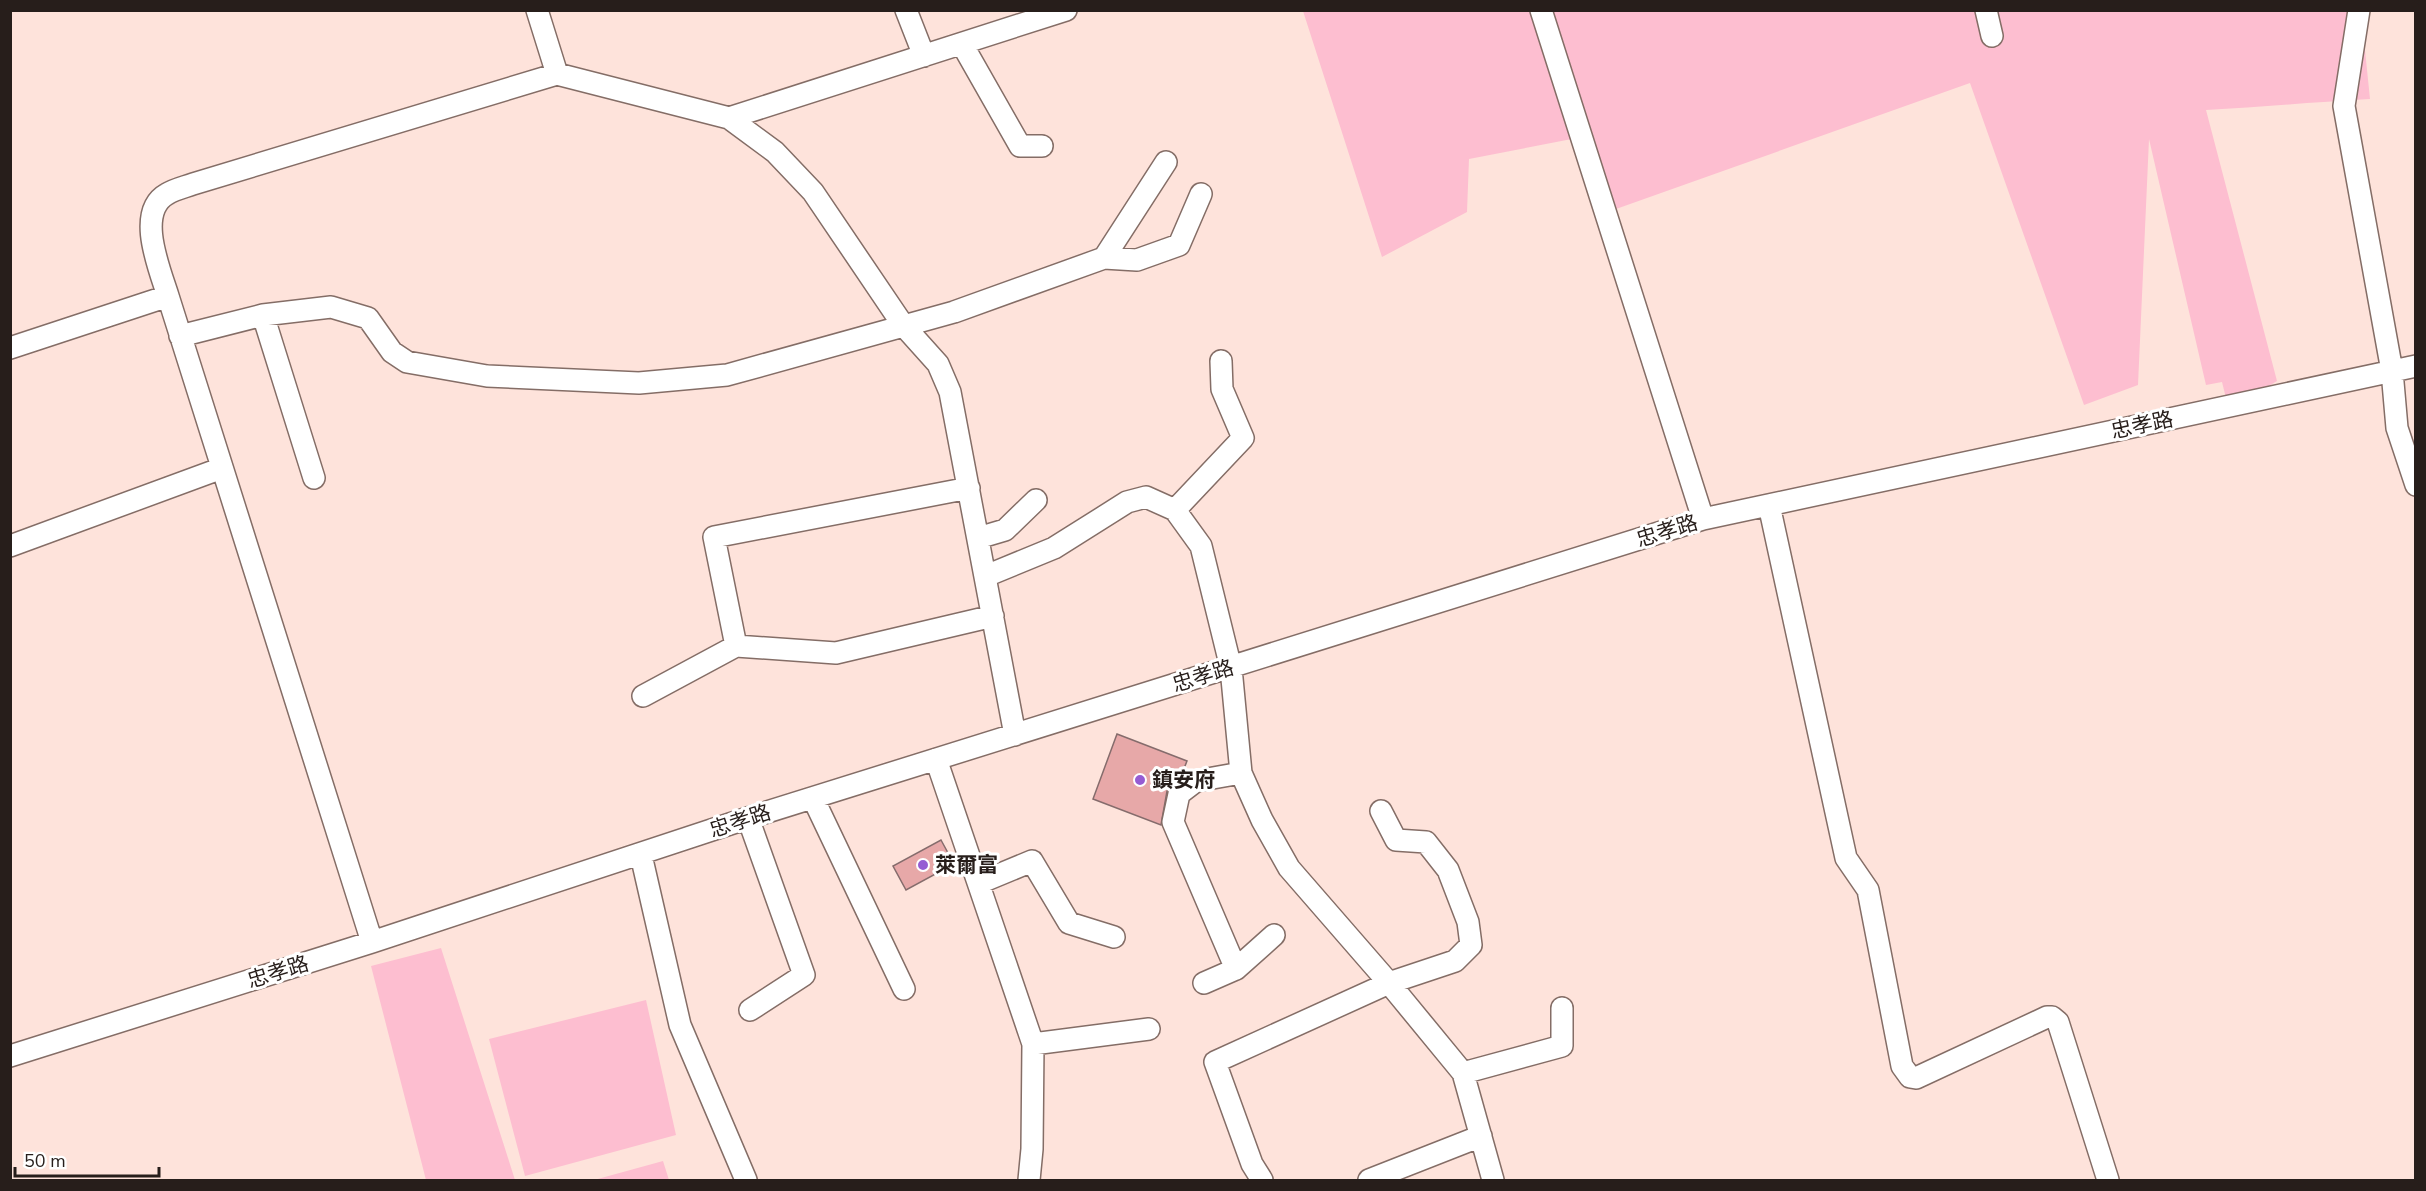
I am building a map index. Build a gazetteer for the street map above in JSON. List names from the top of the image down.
{
  "streets": {
    "street": ["忠孝路"]
  },
  "places": ["鎮安府", "萊爾富"],
  "scale_bar": "50 m"
}
